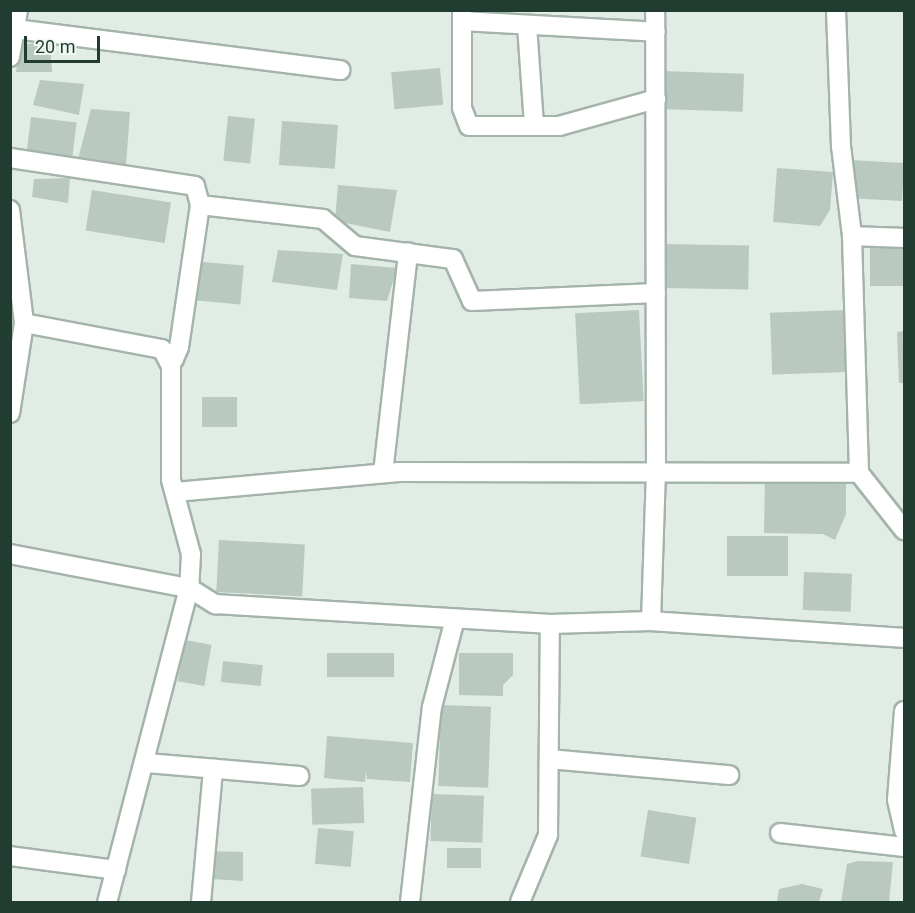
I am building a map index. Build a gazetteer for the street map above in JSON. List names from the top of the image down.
{
  "scale_bar": "20 m"
}
